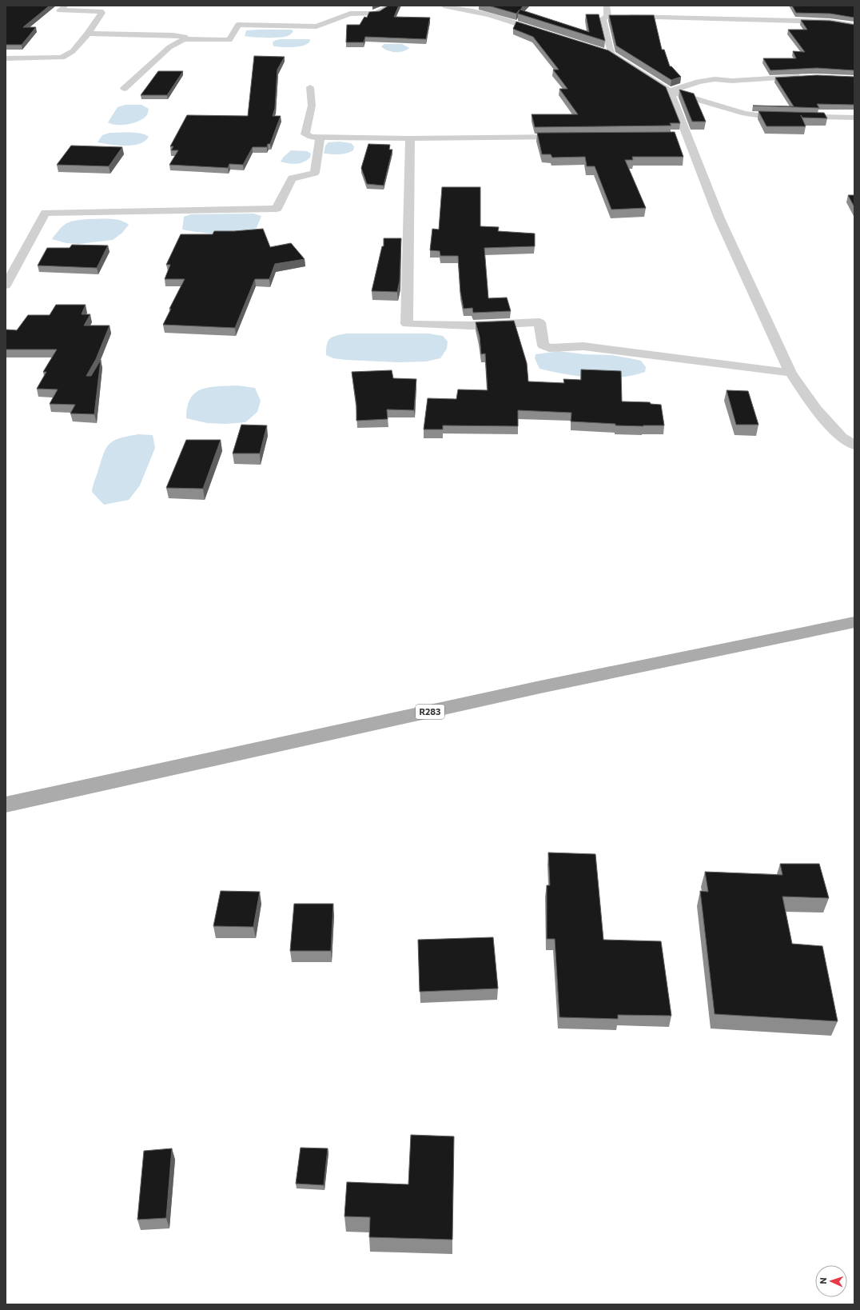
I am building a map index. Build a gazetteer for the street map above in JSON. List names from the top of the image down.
{
  "streets": {
    "main road": ["R283"]
  },
  "north": "left"
}
